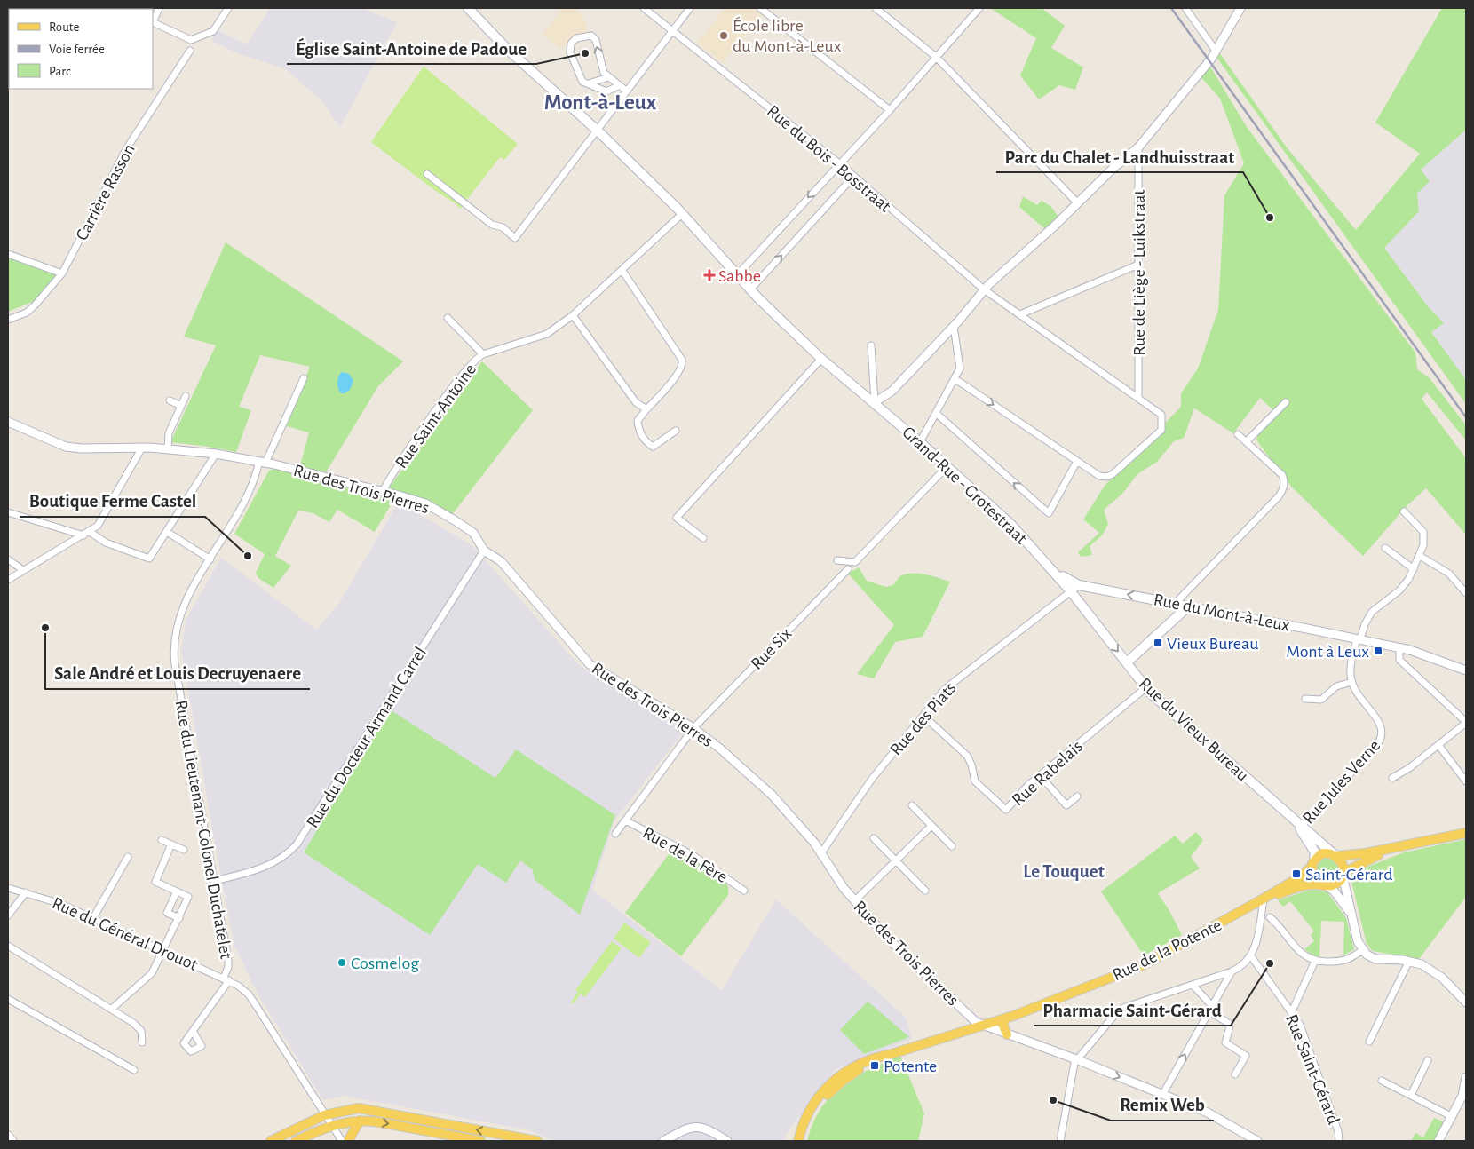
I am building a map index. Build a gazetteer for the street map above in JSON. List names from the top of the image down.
{
  "streets": {
    "main road": [
      "Grand-Rue - Grotestraat",
      "Rue du Mont-à-Leux",
      "Rue du Vieux Bureau",
      "Rue de la Potente"
    ],
    "street": [
      "Rue du Bois - Bosstraat",
      "Carrière Rasson",
      "Rue de Liège - Luikstraat",
      "Rue Saint-Antoine",
      "Rue des Trois Pierres",
      "Rue Six",
      "Rue des Piats",
      "Rue du Docteur Armand Carrel",
      "Rue Rabelais",
      "Rue Jules Verne",
      "Rue du Lieutenant-Colonel Duchatelet",
      "Rue de la Fère",
      "Rue du Général Drouot",
      "Rue Saint-Gérard"
    ]
  },
  "crossings": [
    ["Rue du Bois - Bosstraat", "Rue de Liège - Luikstraat"],
    ["Rue Saint-Antoine", "Grand-Rue - Grotestraat"],
    ["Rue Saint-Antoine", "Rue des Trois Pierres"],
    ["Grand-Rue - Grotestraat", "Rue du Mont-à-Leux"],
    ["Grand-Rue - Grotestraat", "Rue du Vieux Bureau"],
    ["Rue des Trois Pierres", "Rue Six"],
    ["Rue des Trois Pierres", "Rue des Piats"],
    ["Rue des Trois Pierres", "Rue du Docteur Armand Carrel"],
    ["Rue des Trois Pierres", "Rue du Lieutenant-Colonel Duchatelet"],
    ["Rue des Trois Pierres", "Rue de la Fère"],
    ["Rue des Trois Pierres", "Rue de la Potente"],
    ["Rue du Mont-à-Leux", "Rue du Vieux Bureau"],
    ["Rue Six", "Rue de la Fère"],
    ["Rue des Piats", "Rue du Vieux Bureau"],
    ["Rue des Piats", "Rue Rabelais"],
    ["Rue du Vieux Bureau", "Rue Rabelais"],
    ["Rue du Vieux Bureau", "Rue Jules Verne"],
    ["Rue du Vieux Bureau", "Rue de la Potente"],
    ["Rue du Docteur Armand Carrel", "Rue du Lieutenant-Colonel Duchatelet"],
    ["Rue du Lieutenant-Colonel Duchatelet", "Rue du Général Drouot"]
  ],
  "districts": ["Mont-à-Leux", "Le Touquet"],
  "places": {
    "other": [
      "École libre du Mont-à-Leux",
      "Église Saint-Antoine de Padoue",
      "Parc du Chalet - Landhuisstraat",
      "Boutique Ferme Castel",
      "Sale André et Louis Decruyenaere",
      "Cosmelog",
      "Pharmacie Saint-Gérard",
      "Remix Web"
    ],
    "health": ["Sabbe"],
    "transit": [
      "Vieux Bureau",
      "Mont à Leux",
      "Saint-Gérard",
      "Potente"
    ]
  },
  "legend": ["Route", "Voie ferrée", "Parc"]
}
